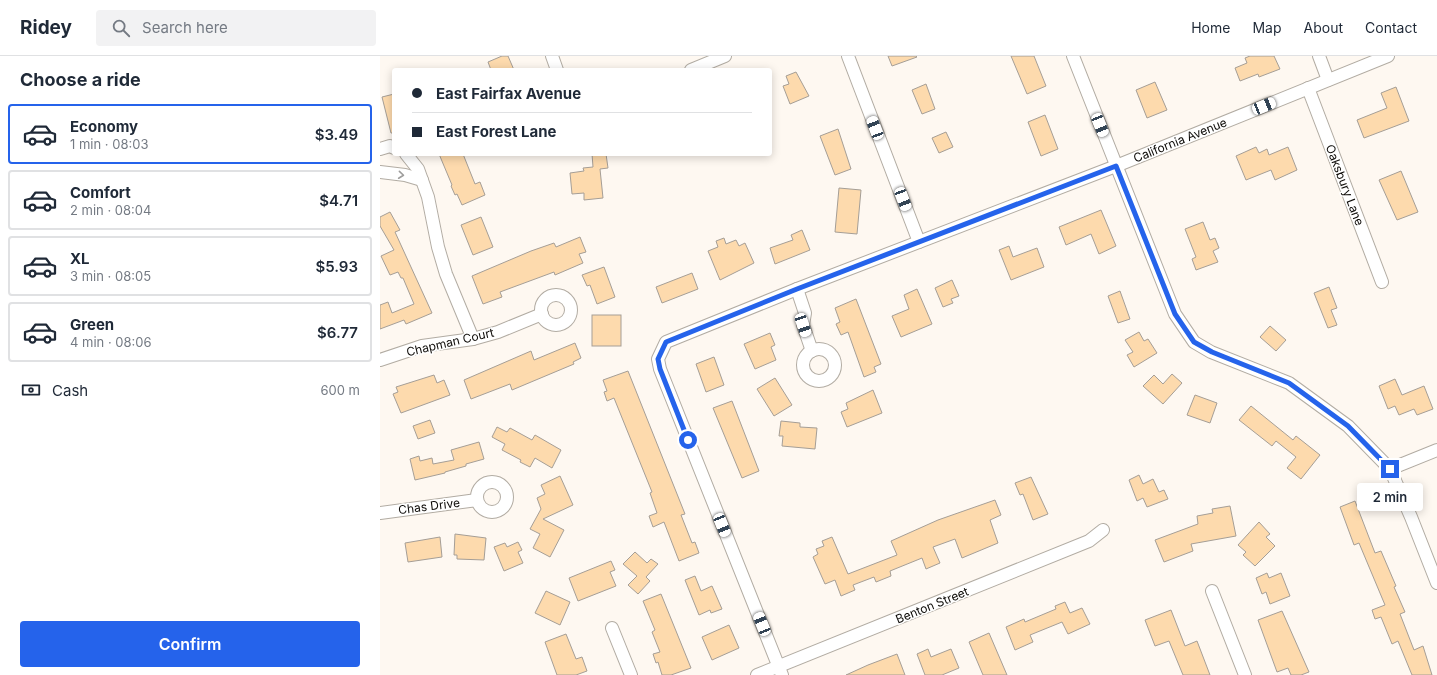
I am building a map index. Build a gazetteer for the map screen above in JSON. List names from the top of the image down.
{
  "streets": {
    "street": [
      "California Avenue",
      "Oaksbury Lane",
      "Chapman Court",
      "Chas Drive",
      "Benton Street"
    ]
  },
  "crossings": [
    ["California Avenue", "Oaksbury Lane"],
    ["California Avenue", "Benton Street"]
  ],
  "page": {
    "header": "Ridey",
    "search": "Search here",
    "nav": [
      "Home",
      "Map",
      "About",
      "Contact"
    ],
    "heading": "Choose a ride",
    "banner": ["East Fairfax Avenue", "East Forest Lane"],
    "list": [
      {
        "name": "Economy",
        "note": "1 min · 08:03",
        "value": "$3.49"
      },
      {
        "name": "Comfort",
        "note": "2 min · 08:04",
        "value": "$4.71"
      },
      {
        "name": "XL",
        "note": "3 min · 08:05",
        "value": "$5.93"
      },
      {
        "name": "Green",
        "note": "4 min · 08:06",
        "value": "$6.77"
      }
    ],
    "pay": ["Cash", "600 m"],
    "bubble": "2 min",
    "buttons": "Confirm"
  }
}
